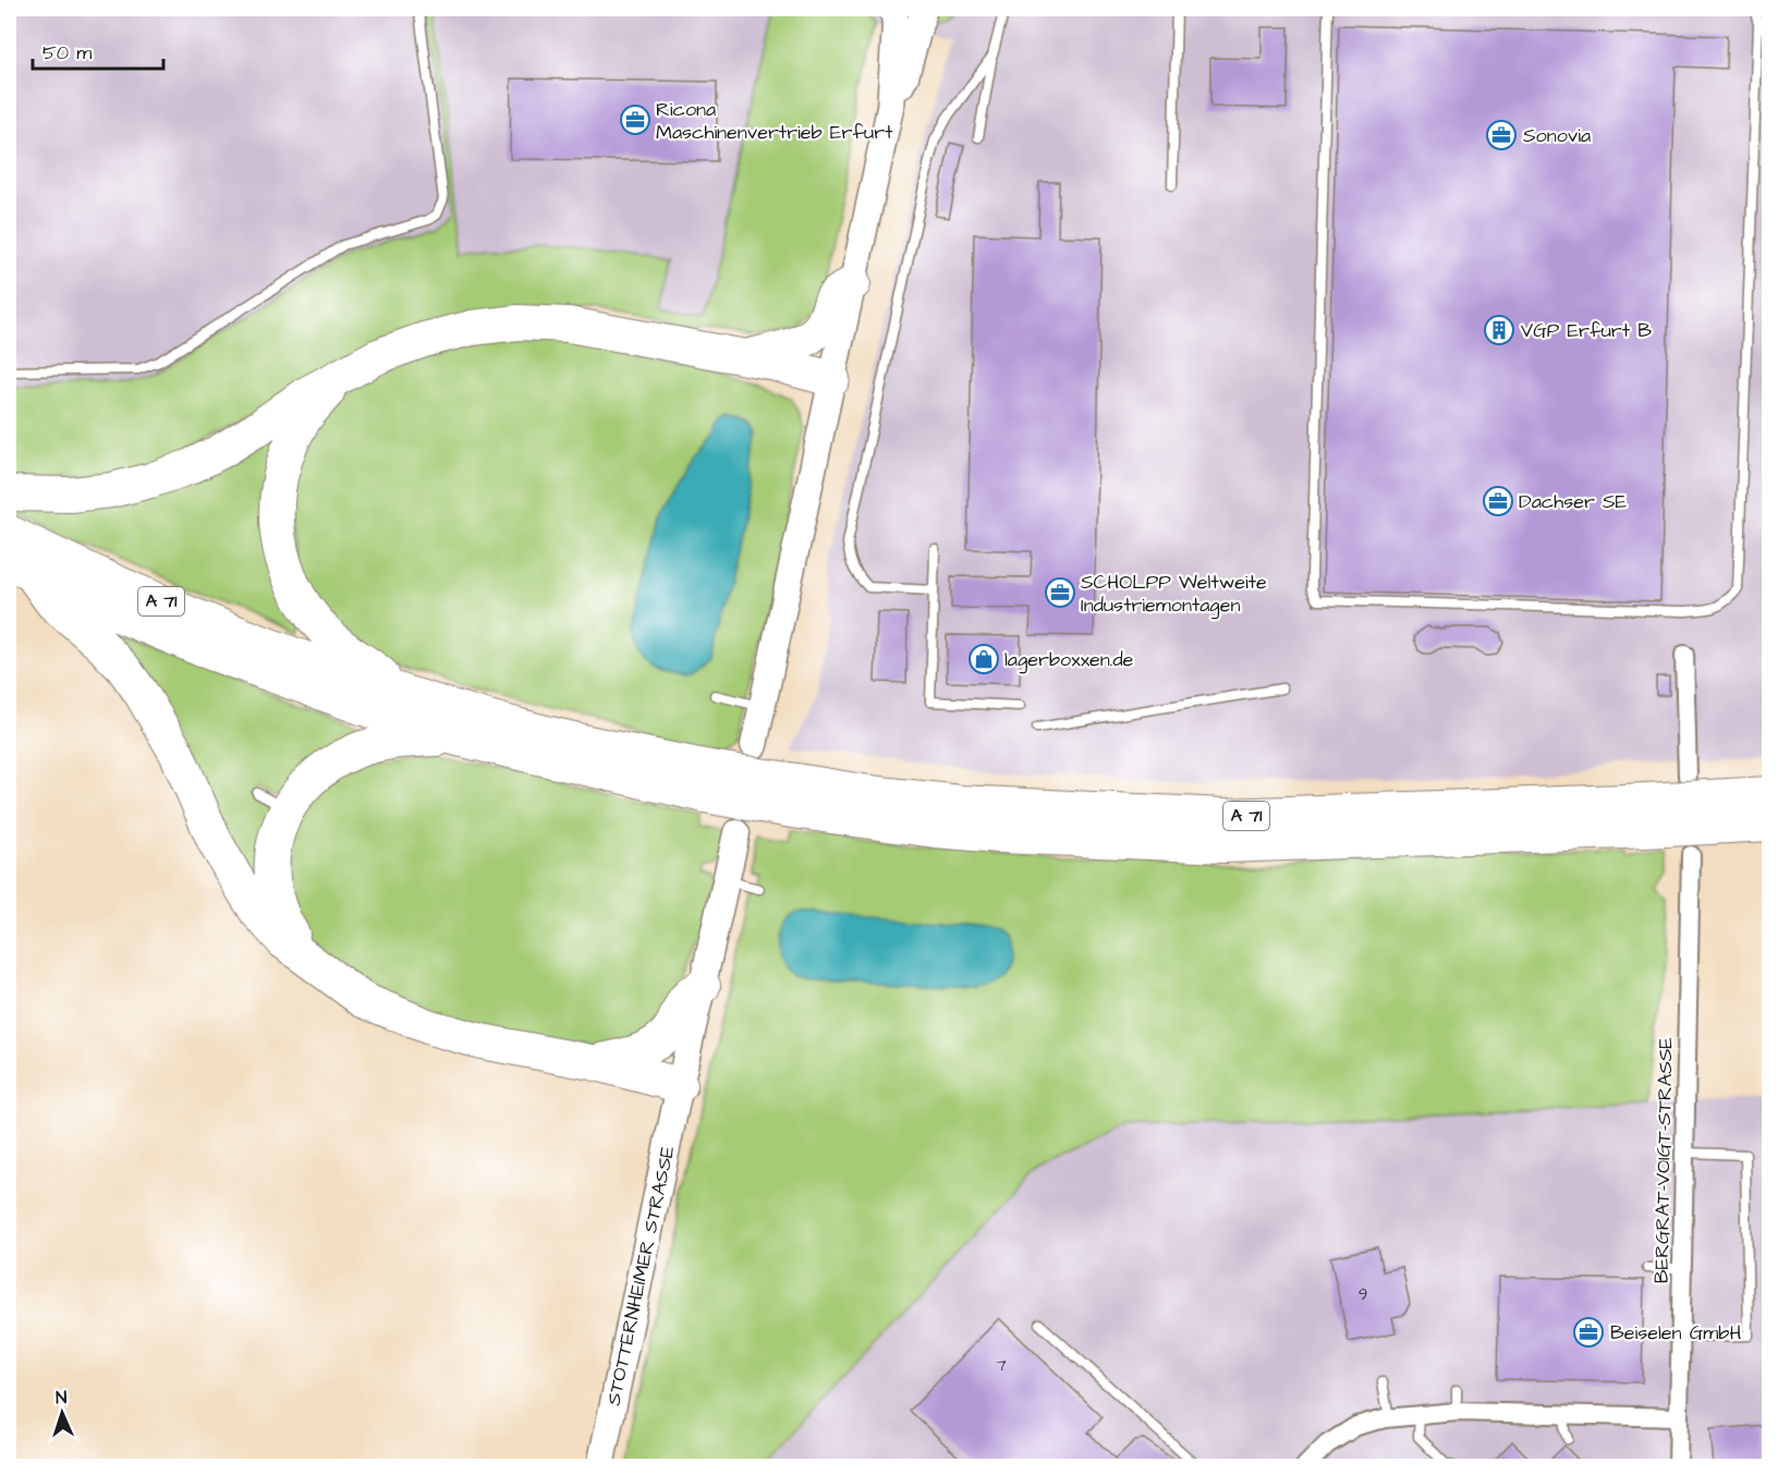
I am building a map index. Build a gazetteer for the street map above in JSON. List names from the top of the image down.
{
  "streets": {
    "highway": ["A 71"],
    "main road": ["STOTTERNHEIMER STRASSE"],
    "street": ["BERGRAT-VOIGT-STRASSE"]
  },
  "places": {
    "office": [
      "Ricona Maschinenvertrieb Erfurt",
      "Sonovia",
      "Dachser SE",
      "SCHOLPP Weltweite Industriemontagen",
      "Beiselen GmbH"
    ],
    "building": ["VGP Erfurt B"],
    "shop": ["lagerboxxen.de"]
  },
  "house_numbers": ["9", "7"],
  "scale_bar": "50 m",
  "north": "top"
}
